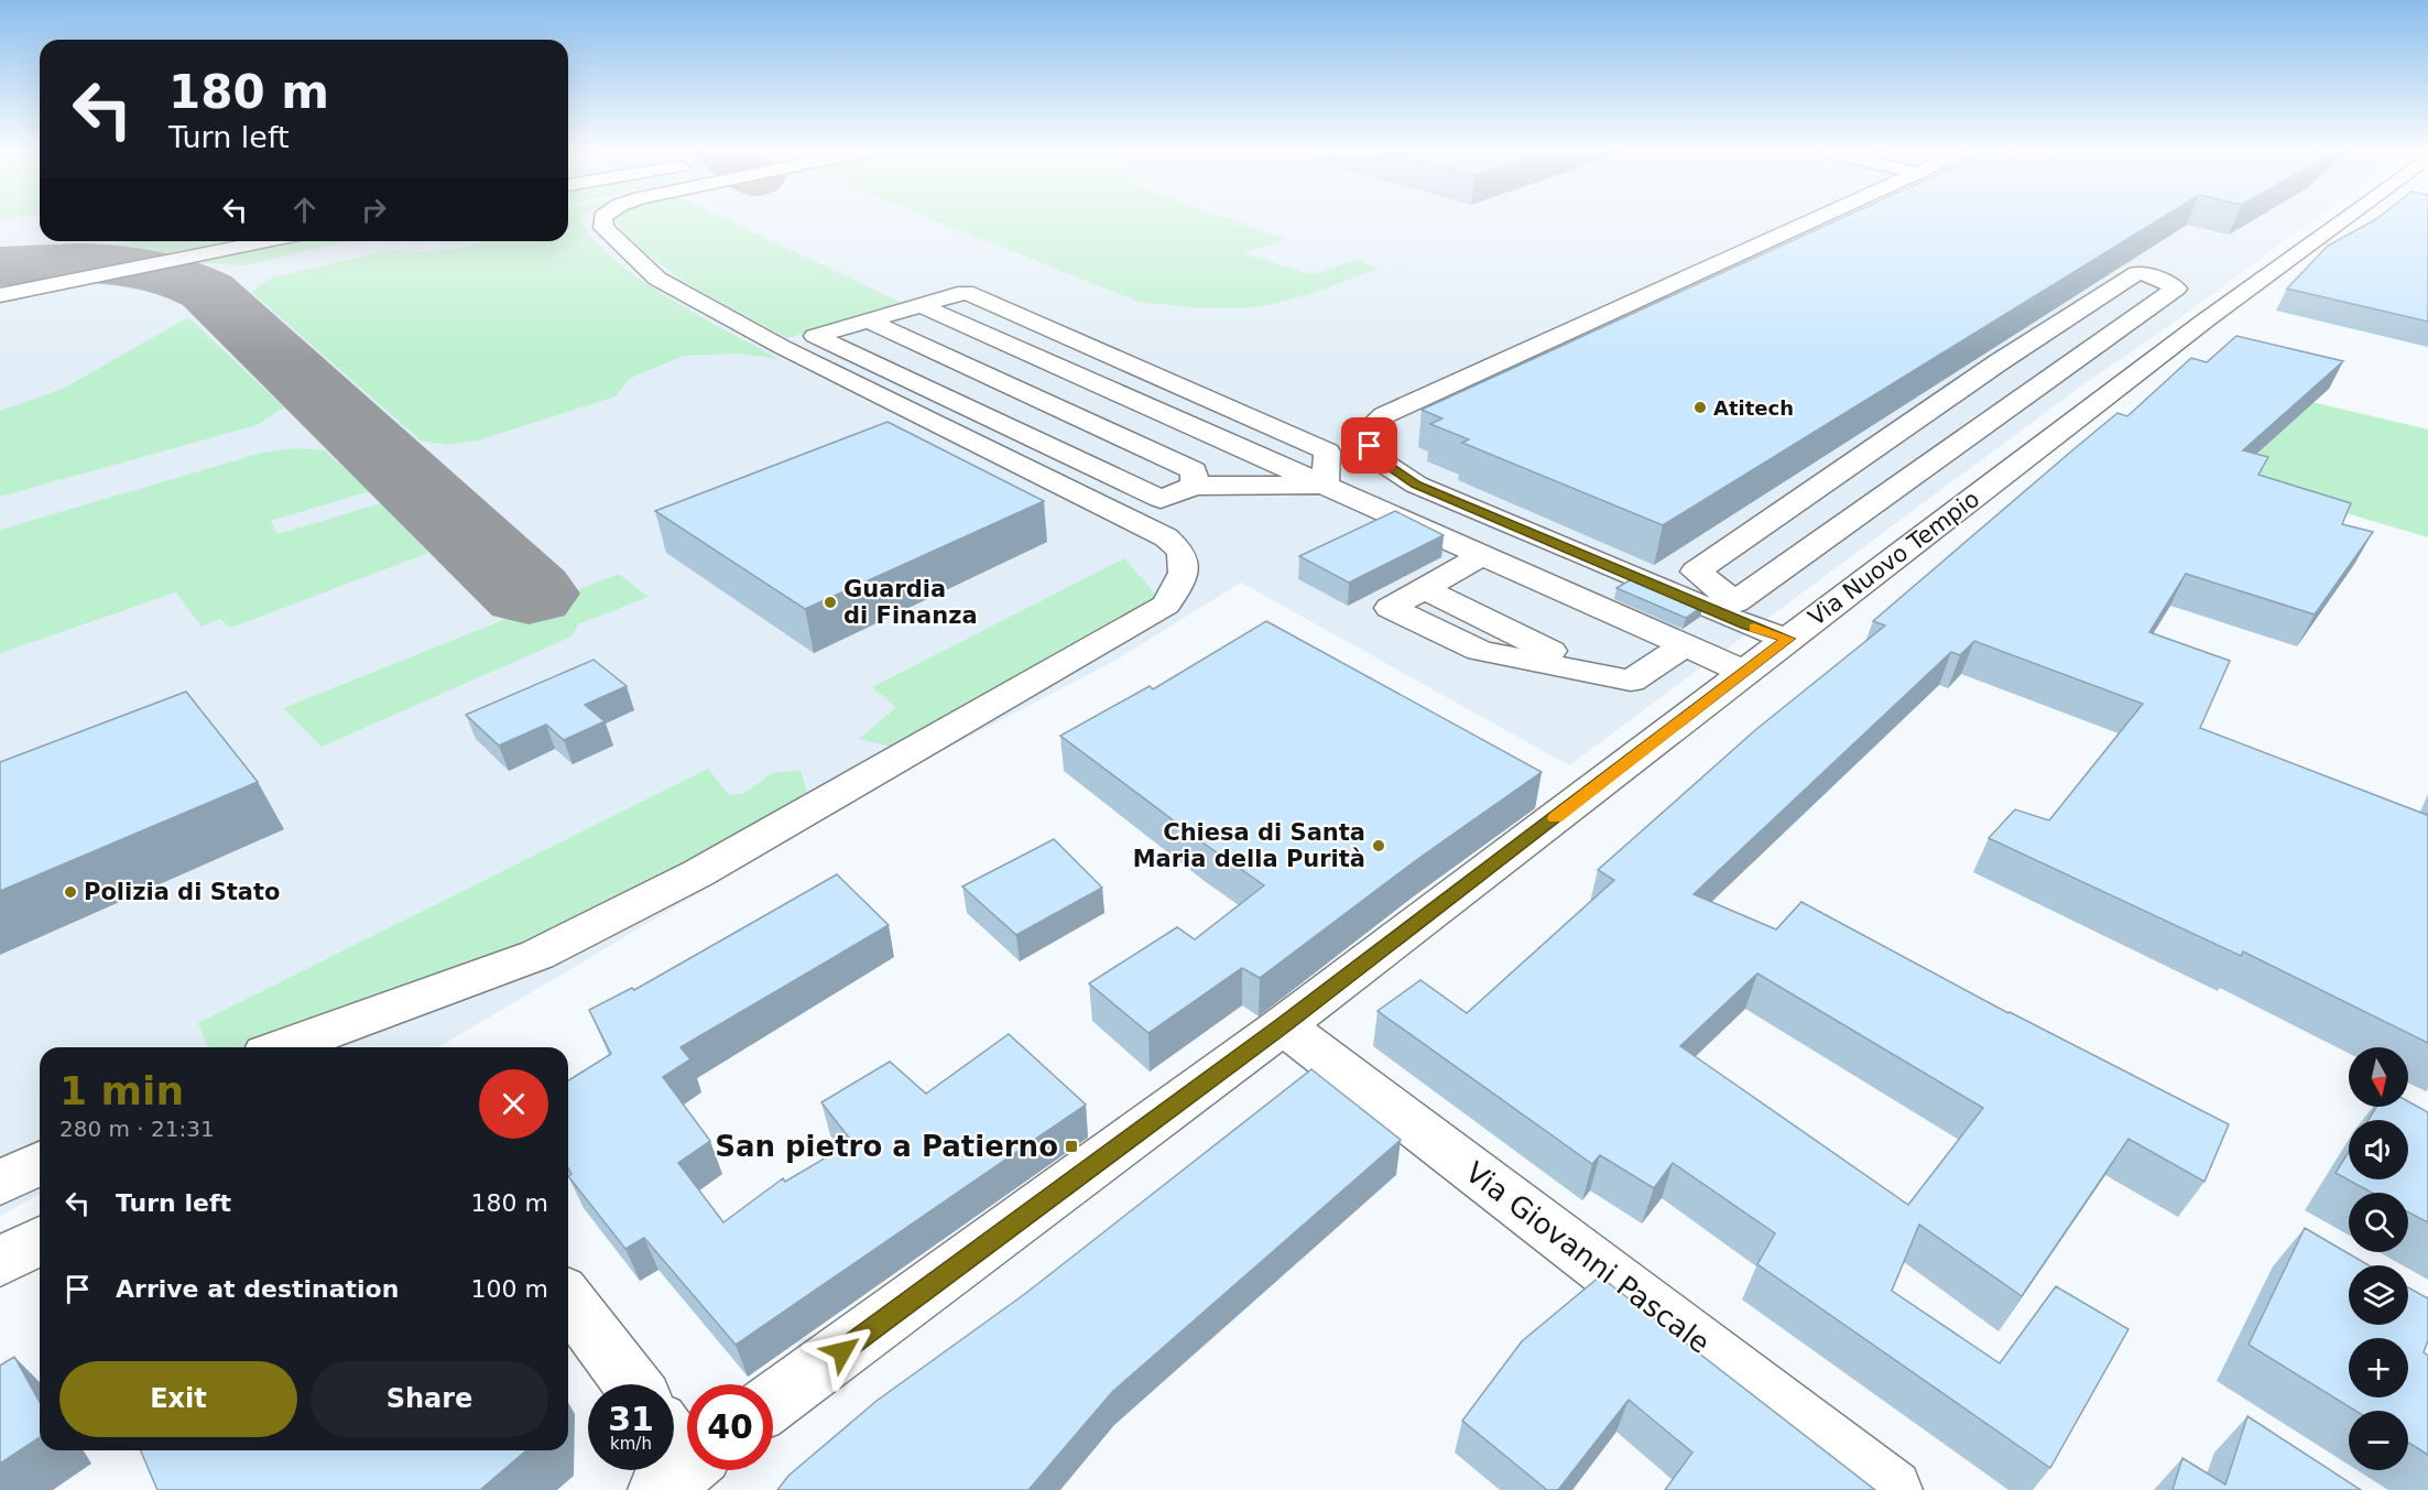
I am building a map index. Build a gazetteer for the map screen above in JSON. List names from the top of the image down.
{
  "streets": {
    "street": ["Via Nuovo Tempio", "Via Giovanni Pascale"]
  },
  "crossings": [
    ["Via Nuovo Tempio", "Via Giovanni Pascale"]
  ],
  "places": {
    "other": [
      "Atitech",
      "Guardia di Finanza",
      "Chiesa di Santa Maria della Purità",
      "Polizia di Stato"
    ],
    "transit": ["San pietro a Patierno"]
  },
  "north": "bottom",
  "page": {
    "turn": ["180 m", "Turn left"],
    "map_buttons": ["+", "−"],
    "heading": ["1 min", "280 m · 21:31"],
    "list": [
      {
        "name": "Turn left",
        "value": "180 m"
      },
      {
        "name": "Arrive at destination",
        "value": "100 m"
      }
    ],
    "buttons": ["Exit", "Share"],
    "speed": "31 km/h",
    "limit": "40"
  }
}
